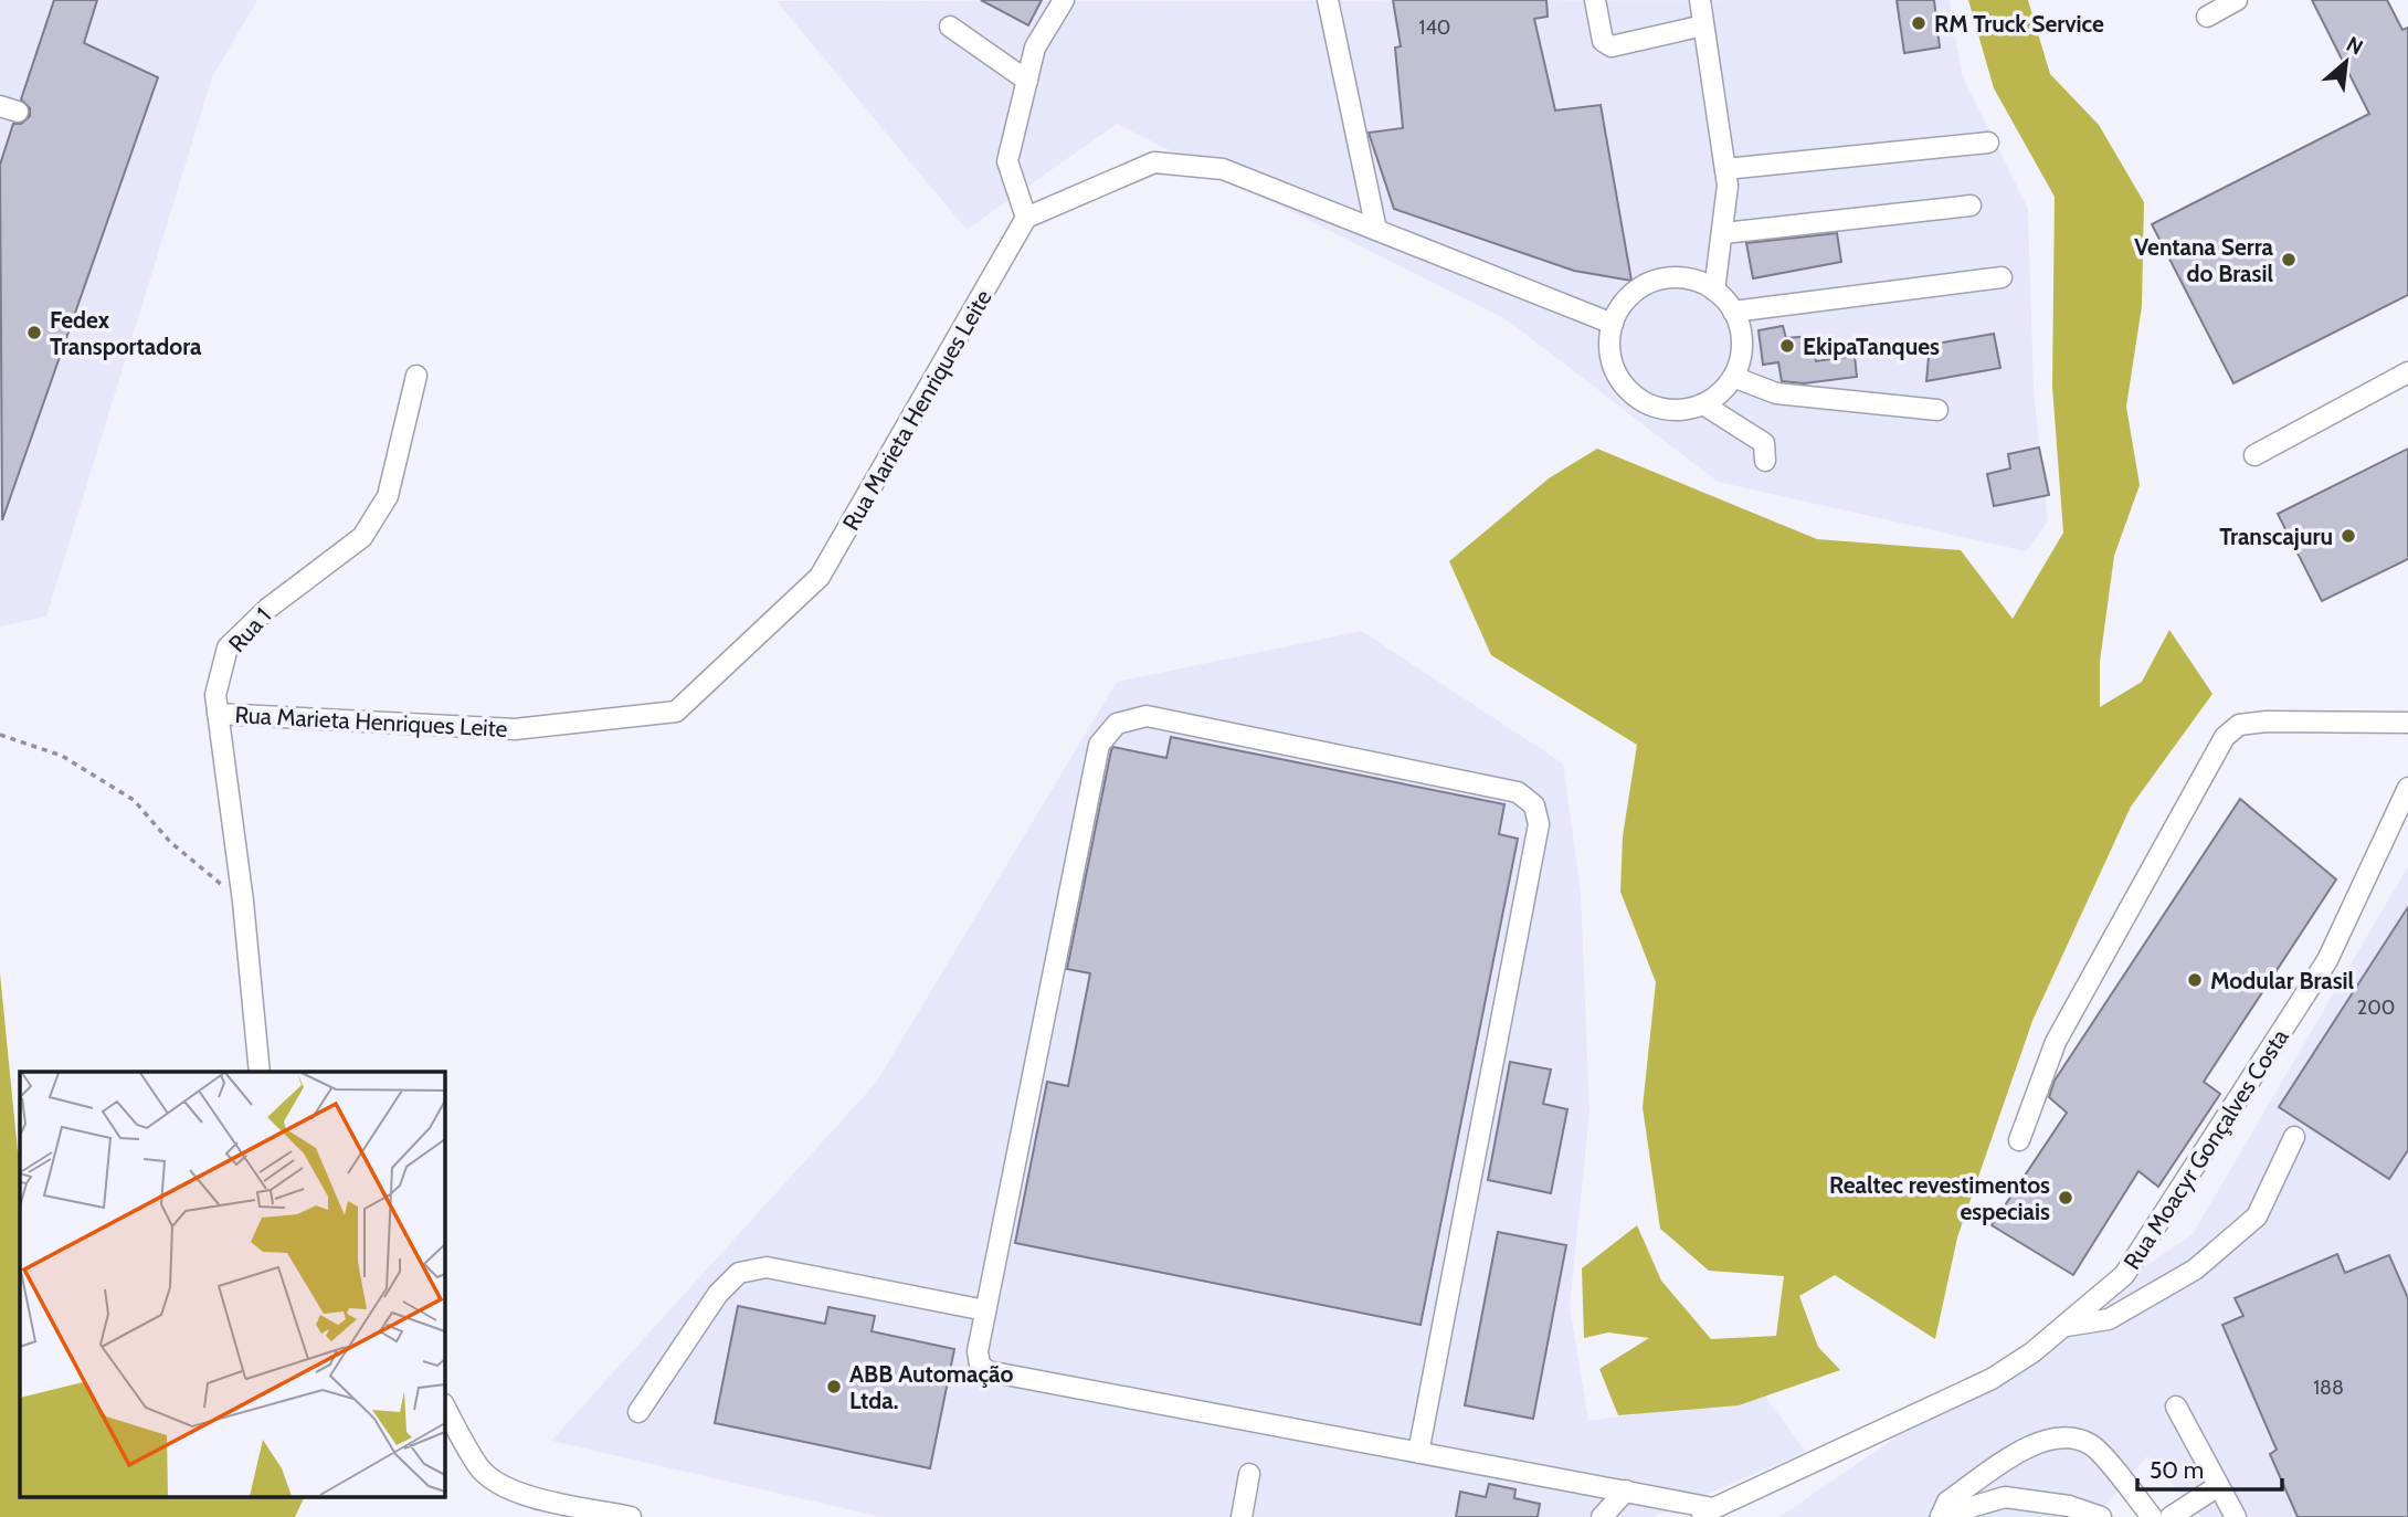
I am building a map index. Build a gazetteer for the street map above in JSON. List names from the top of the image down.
{
  "streets": {
    "street": ["Rua Marieta Henriques Leite", "Rua 1", "Rua Moacyr Gonçalves Costa"]
  },
  "crossings": [
    ["Rua Marieta Henriques Leite", "Rua 1"]
  ],
  "places": [
    "RM Truck Service",
    "Ventana Serra do Brasil",
    "Fedex Transportadora",
    "EkipaTanques",
    "Transcajuru",
    "Modular Brasil",
    "Realtec revestimentos especiais",
    "ABB Automação Ltda."
  ],
  "house_numbers": ["140", "200", "188"],
  "scale_bar": "50 m",
  "north": "top right"
}
